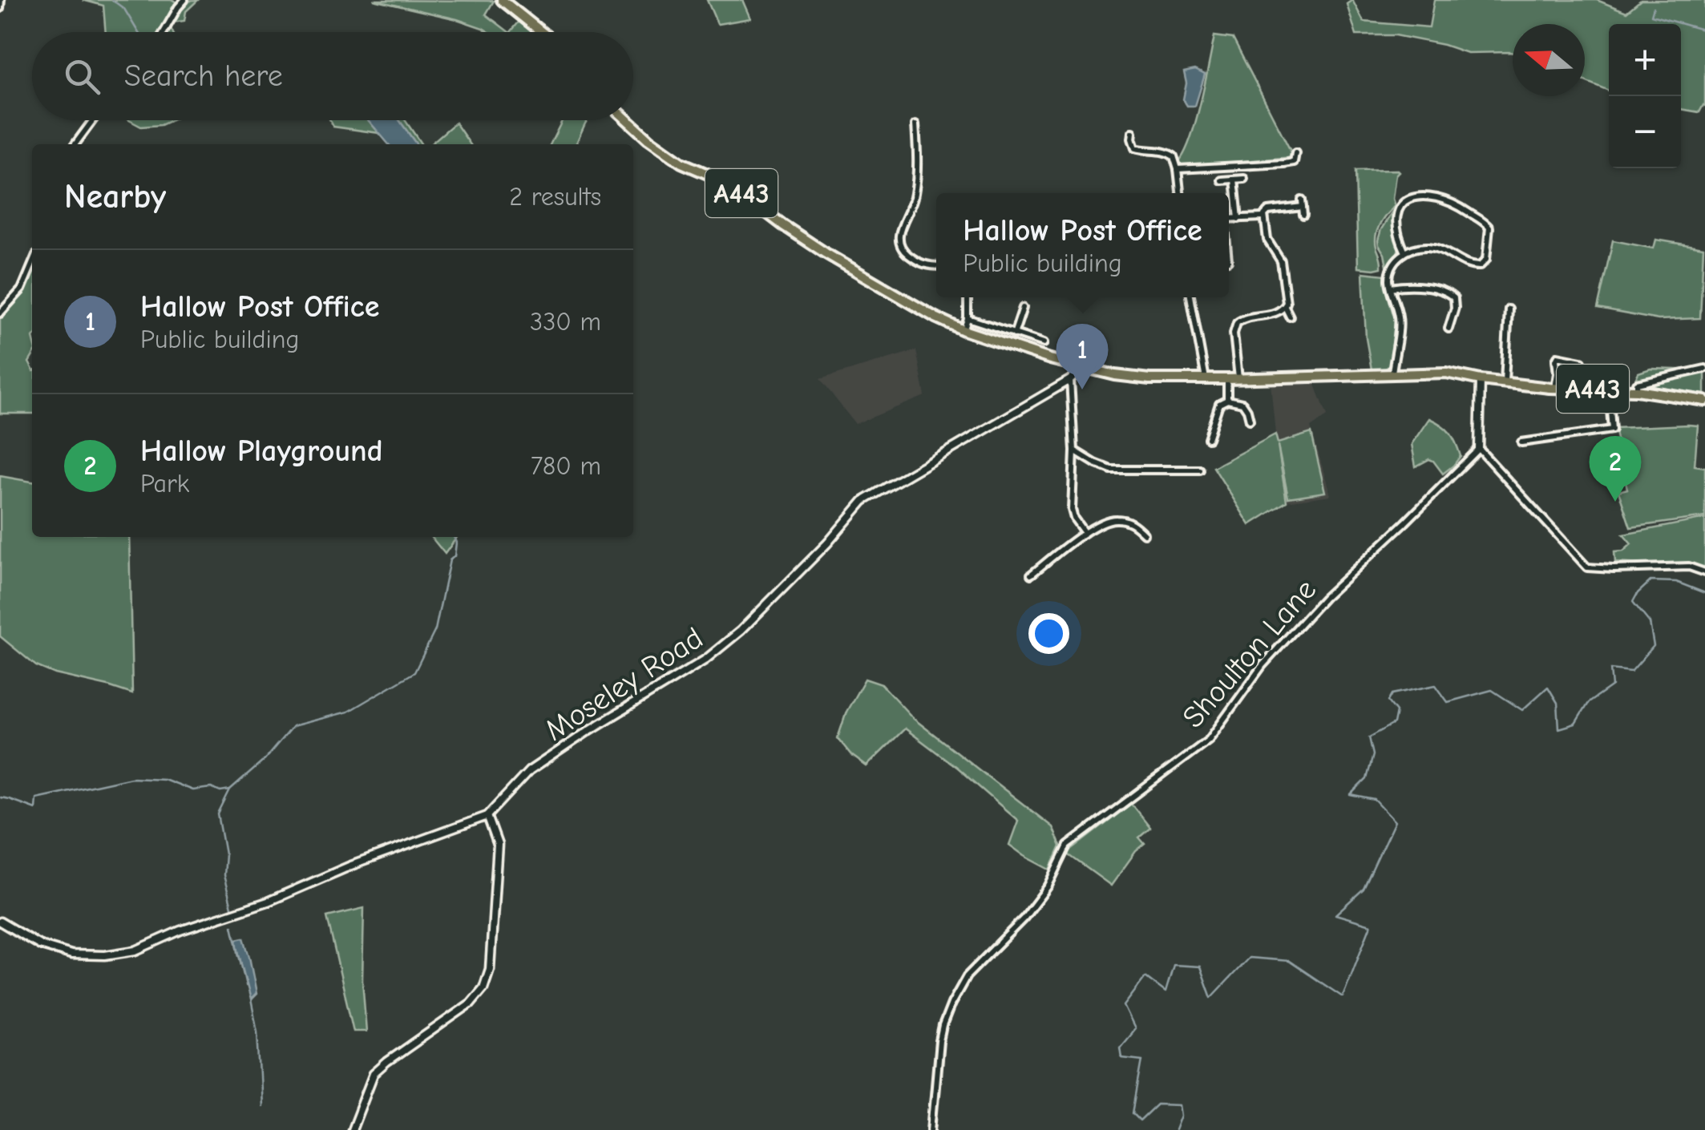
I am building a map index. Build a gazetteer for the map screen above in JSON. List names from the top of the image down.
{
  "streets": {
    "main road": ["A443"],
    "street": ["Shoulton Lane", "Moseley Road"]
  },
  "crossings": [
    ["A443", "Moseley Road"]
  ],
  "north": "left",
  "page": {
    "map_buttons": ["+", "−"],
    "search": "Search here",
    "heading": ["Nearby", "2 results"],
    "popup": ["Hallow Post Office", "Public building"],
    "list": [
      {
        "mark": "1",
        "name": "Hallow Post Office",
        "note": "Public building",
        "value": "330 m"
      },
      {
        "mark": "2",
        "name": "Hallow Playground",
        "note": "Park",
        "value": "780 m"
      }
    ],
    "pins": ["1", "2"]
  }
}
